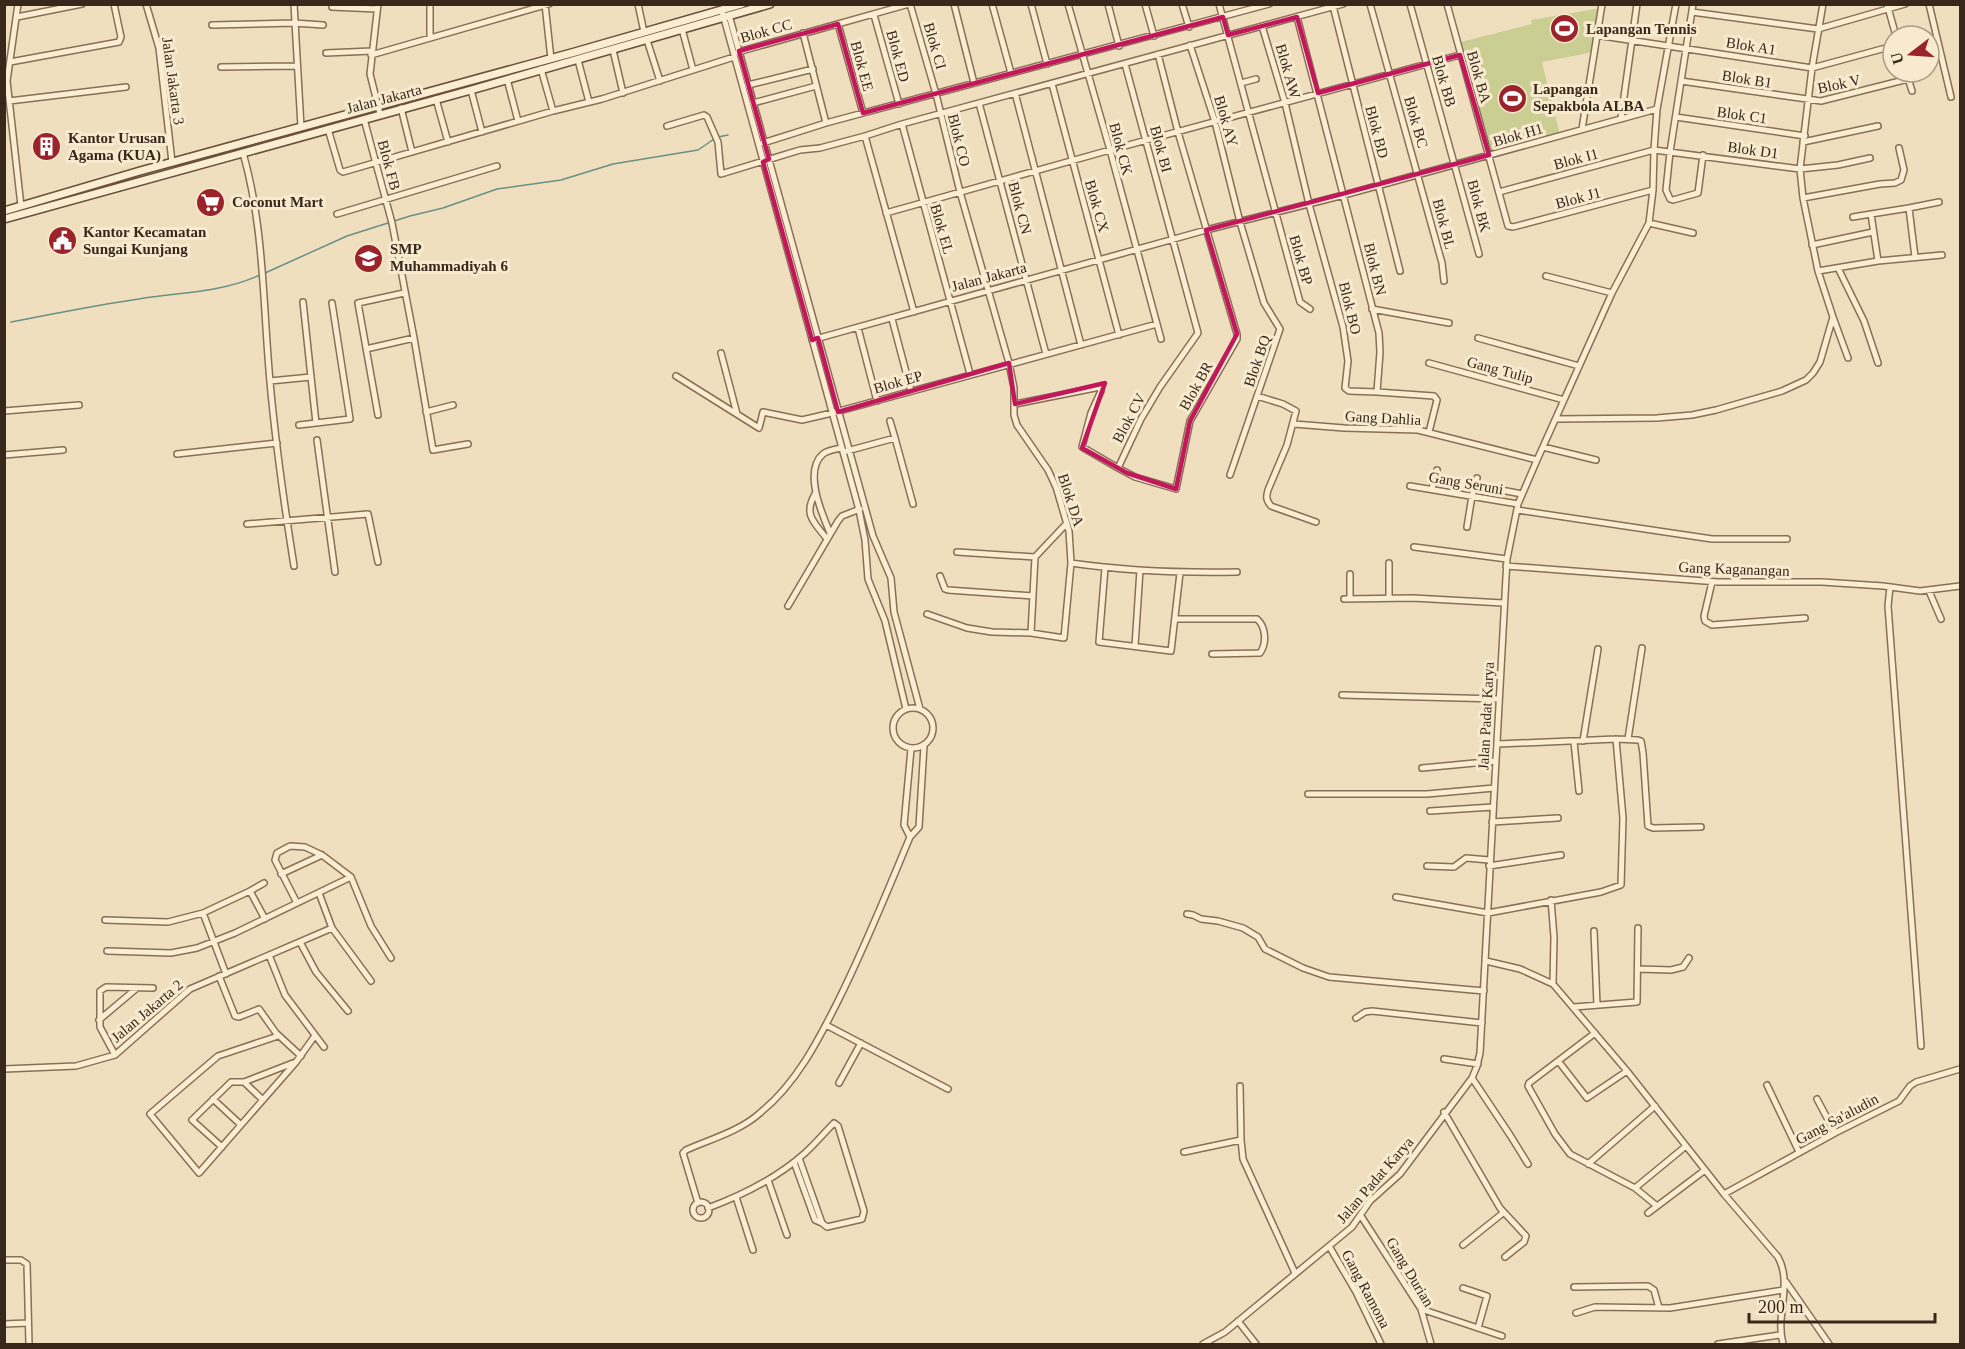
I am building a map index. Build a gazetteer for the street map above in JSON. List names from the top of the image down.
{
  "streets": {
    "main road": ["Jalan Jakarta"],
    "street": [
      "Blok CC",
      "Blok CI",
      "Blok A1",
      "Blok ED",
      "Blok EE",
      "Blok AW",
      "Blok BA",
      "Blok B1",
      "Jalan Jakarta 3",
      "Blok BB",
      "Blok V",
      "Blok C1",
      "Blok AY",
      "Blok BC",
      "Blok BD",
      "Blok H1",
      "Blok CO",
      "Blok CK",
      "Blok BI",
      "Blok D1",
      "Blok I1",
      "Blok FB",
      "Blok J1",
      "Blok CX",
      "Blok BK",
      "Blok CN",
      "Blok BL",
      "Blok EL",
      "Blok BP",
      "Blok BN",
      "Blok BO",
      "Blok BQ",
      "Gang Tulip",
      "Blok EP",
      "Blok BR",
      "Blok CV",
      "Gang Dahlia",
      "Gang Seruni",
      "Blok DA",
      "Gang Kaganangan",
      "Jalan Padat Karya",
      "Jalan Jakarta 2",
      "Gang Sa'aludin",
      "Gang Durian",
      "Gang Ramona"
    ]
  },
  "crossings": [
    ["Blok CC", "Blok CI"],
    ["Blok CC", "Blok ED"],
    ["Blok CC", "Blok EE"],
    ["Blok CC", "Jalan Jakarta"],
    ["Blok CC", "Blok FB"],
    ["Blok CI", "Blok CO"],
    ["Blok A1", "Jalan Padat Karya"],
    ["Blok AW", "Jalan Jakarta"],
    ["Blok AW", "Blok BO"],
    ["Blok BA", "Blok H1"],
    ["Blok BA", "Blok I1"],
    ["Blok BA", "Blok J1"],
    ["Blok B1", "Blok V"],
    ["Jalan Jakarta 3", "Jalan Jakarta"],
    ["Blok BB", "Blok H1"],
    ["Blok BB", "Blok BK"],
    ["Jalan Jakarta", "Blok AY"],
    ["Jalan Jakarta", "Blok H1"],
    ["Jalan Jakarta", "Blok CO"],
    ["Jalan Jakarta", "Blok CK"],
    ["Jalan Jakarta", "Blok BI"],
    ["Jalan Jakarta", "Blok FB"],
    ["Jalan Jakarta", "Blok CX"],
    ["Jalan Jakarta", "Blok CN"],
    ["Jalan Jakarta", "Blok EL"],
    ["Jalan Jakarta", "Blok BP"],
    ["Jalan Jakarta", "Blok BN"],
    ["Jalan Jakarta", "Blok BO"],
    ["Jalan Jakarta", "Blok BQ"],
    ["Jalan Jakarta", "Blok BR"],
    ["Jalan Jakarta", "Blok DA"],
    ["Blok AY", "Blok BQ"],
    ["Blok BC", "Blok H1"],
    ["Blok BC", "Blok BL"],
    ["Blok BD", "Blok H1"],
    ["Blok H1", "Blok BK"],
    ["Blok H1", "Blok BL"],
    ["Blok H1", "Blok BN"],
    ["Blok H1", "Jalan Padat Karya"],
    ["Blok CO", "Blok DA"],
    ["Blok CK", "Blok EP"],
    ["Blok BI", "Blok CV"],
    ["Blok D1", "Blok I1"],
    ["Blok D1", "Jalan Padat Karya"],
    ["Blok I1", "Jalan Padat Karya"],
    ["Blok J1", "Jalan Padat Karya"],
    ["Blok CX", "Blok EP"],
    ["Blok CN", "Blok EP"],
    ["Blok EL", "Blok EP"],
    ["Blok BN", "Blok BO"],
    ["Gang Tulip", "Jalan Padat Karya"],
    ["Blok EP", "Blok DA"],
    ["Blok BR", "Blok CV"],
    ["Blok CV", "Blok DA"],
    ["Gang Dahlia", "Jalan Padat Karya"],
    ["Gang Seruni", "Jalan Padat Karya"],
    ["Gang Kaganangan", "Jalan Padat Karya"],
    ["Jalan Padat Karya", "Gang Durian"],
    ["Jalan Padat Karya", "Gang Ramona"]
  ],
  "places": {
    "sports": ["Lapangan Tennis", "Lapangan Sepakbola ALBA"],
    "building": ["Kantor Urusan Agama (KUA)"],
    "supermarket": ["Coconut Mart"],
    "public building": ["Kantor Kecamatan Sungai Kunjang"],
    "school or university": ["SMP Muhammadiyah 6"]
  },
  "scale_bar": "200 m",
  "north": "left"
}
